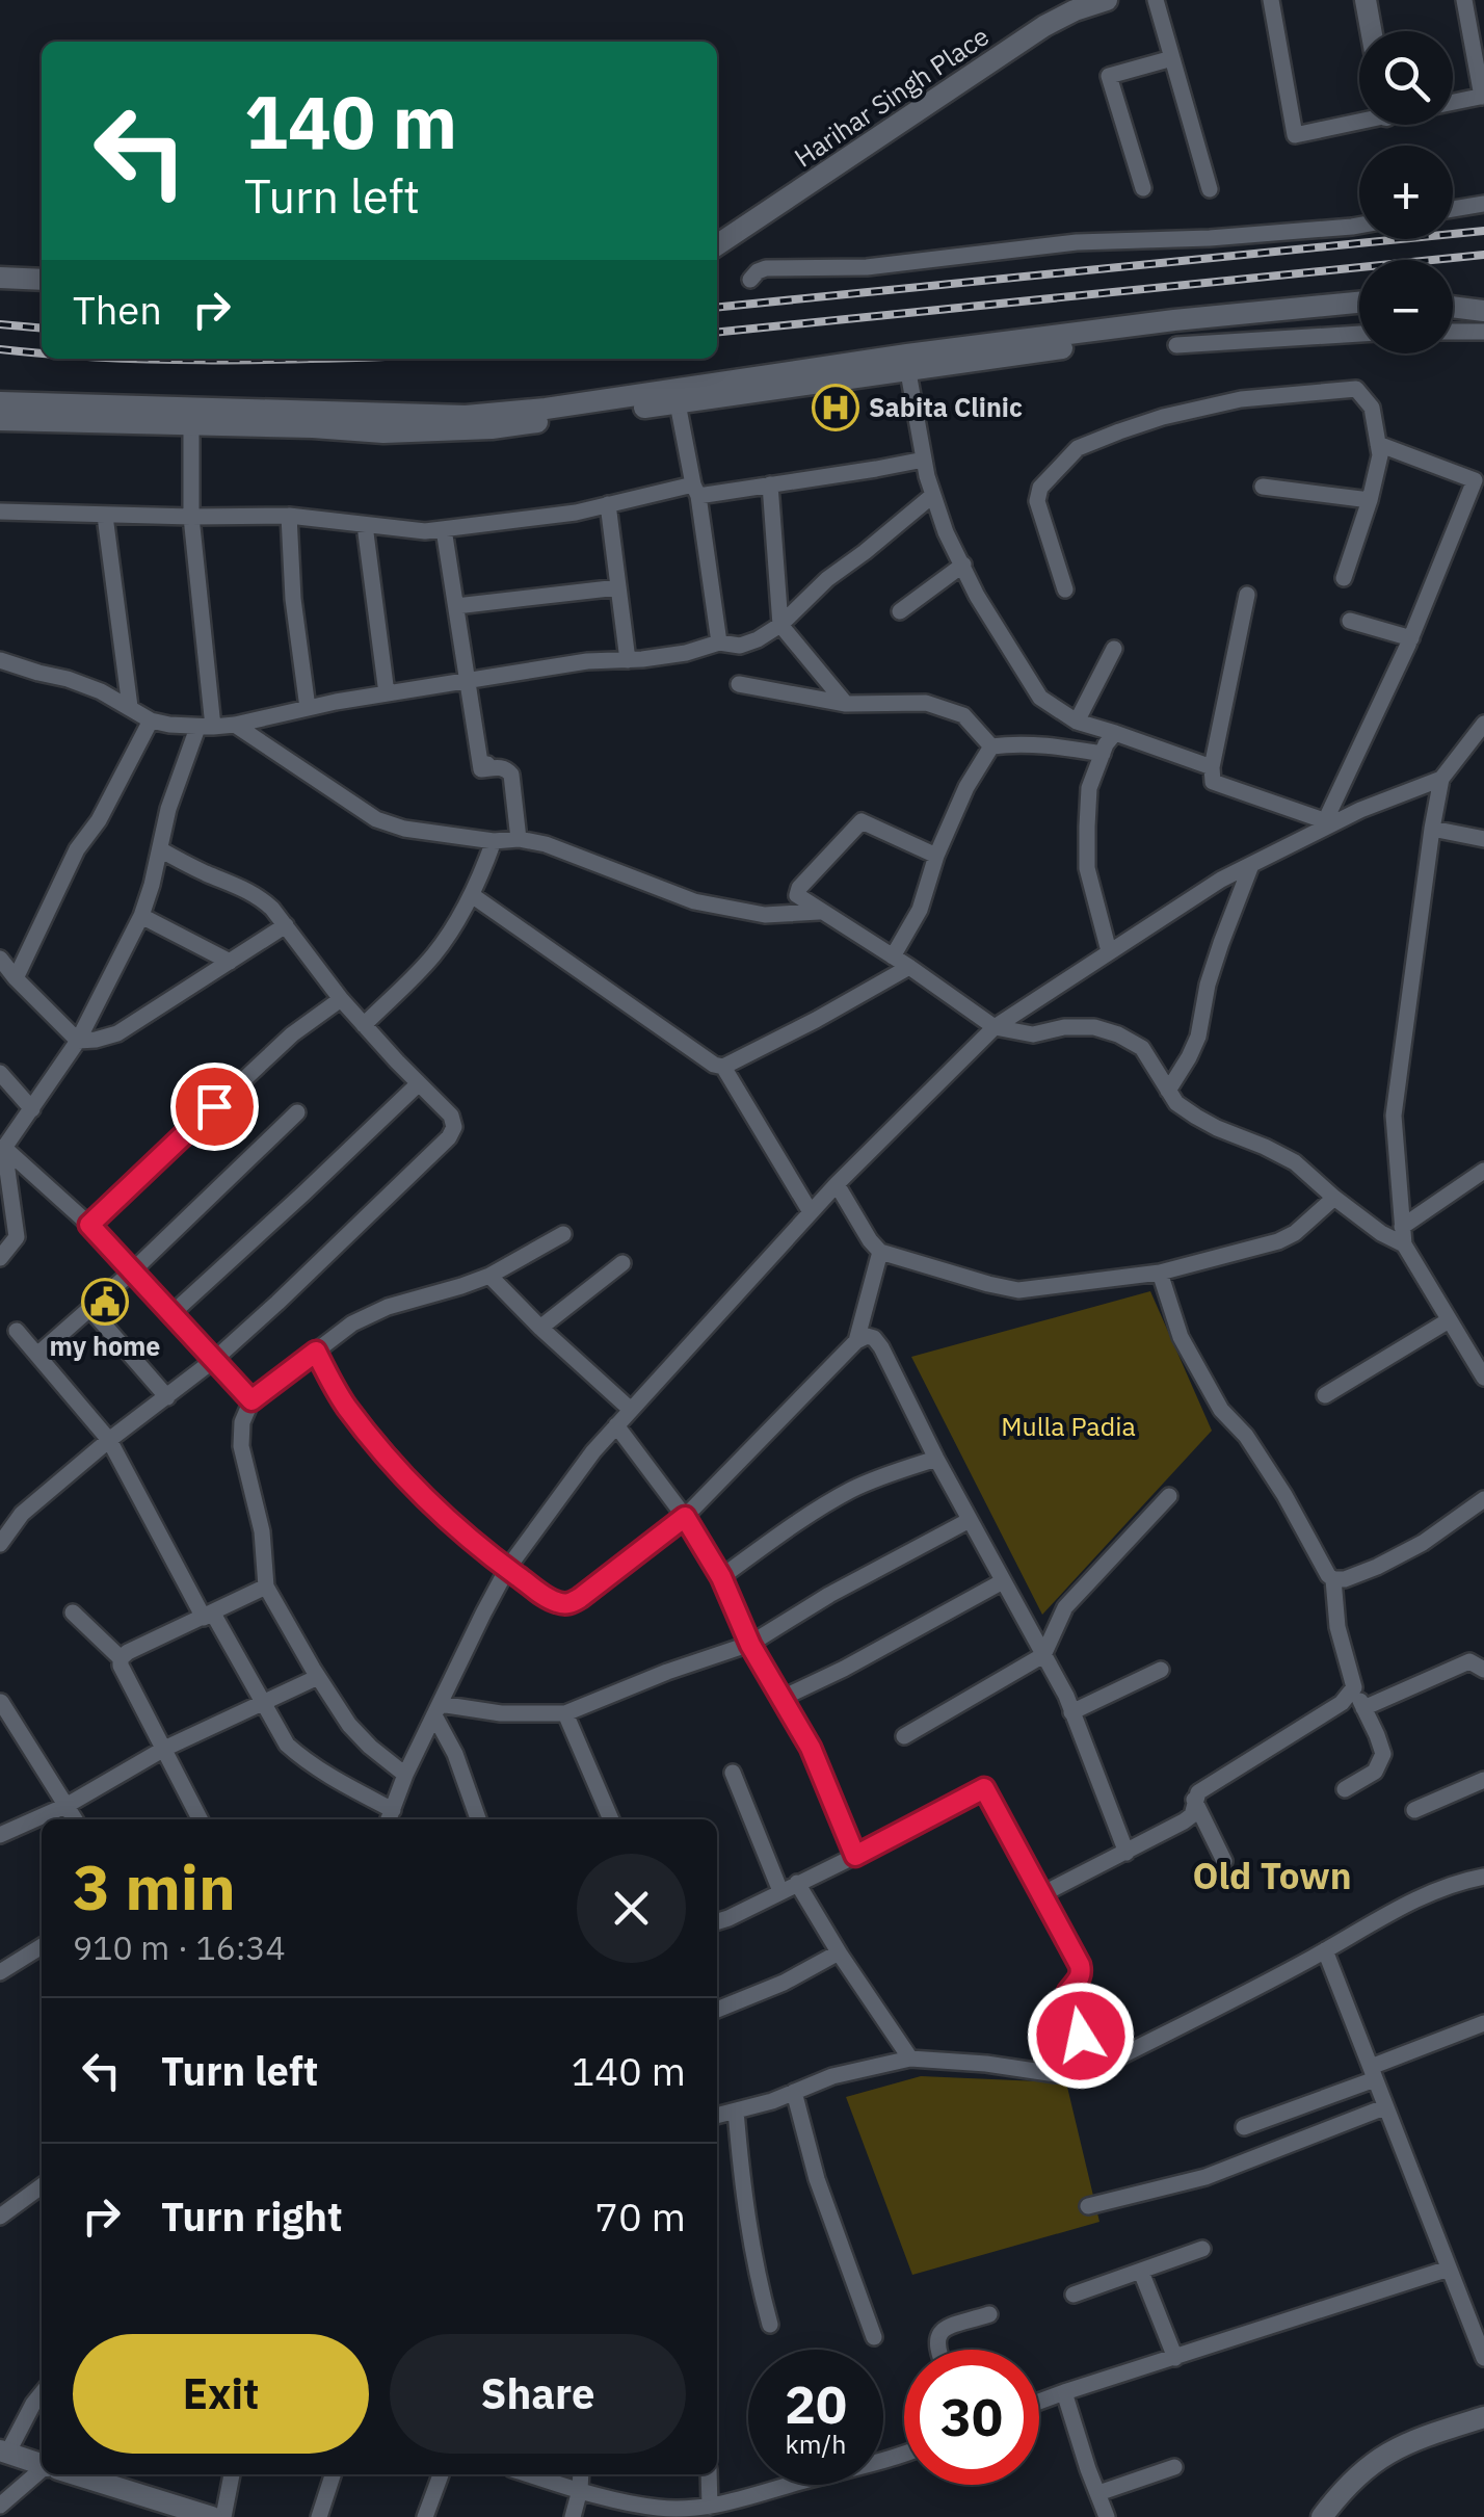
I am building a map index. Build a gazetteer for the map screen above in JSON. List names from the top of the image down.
{
  "streets": {
    "street": ["Harihar Singh Place"]
  },
  "districts": ["Old Town"],
  "parks": ["Mulla Padia"],
  "places": {
    "hospital": ["Sabita Clinic"],
    "public building": ["my home"]
  },
  "page": {
    "map_buttons": ["+", "−"],
    "turn": ["140 m", "Turn left"],
    "then": "Then",
    "heading": ["3 min", "910 m · 16:34"],
    "list": [
      {
        "name": "Turn left",
        "value": "140 m"
      },
      {
        "name": "Turn right",
        "value": "70 m"
      }
    ],
    "buttons": ["Exit", "Share"],
    "speed": "20 km/h",
    "limit": "30"
  }
}
